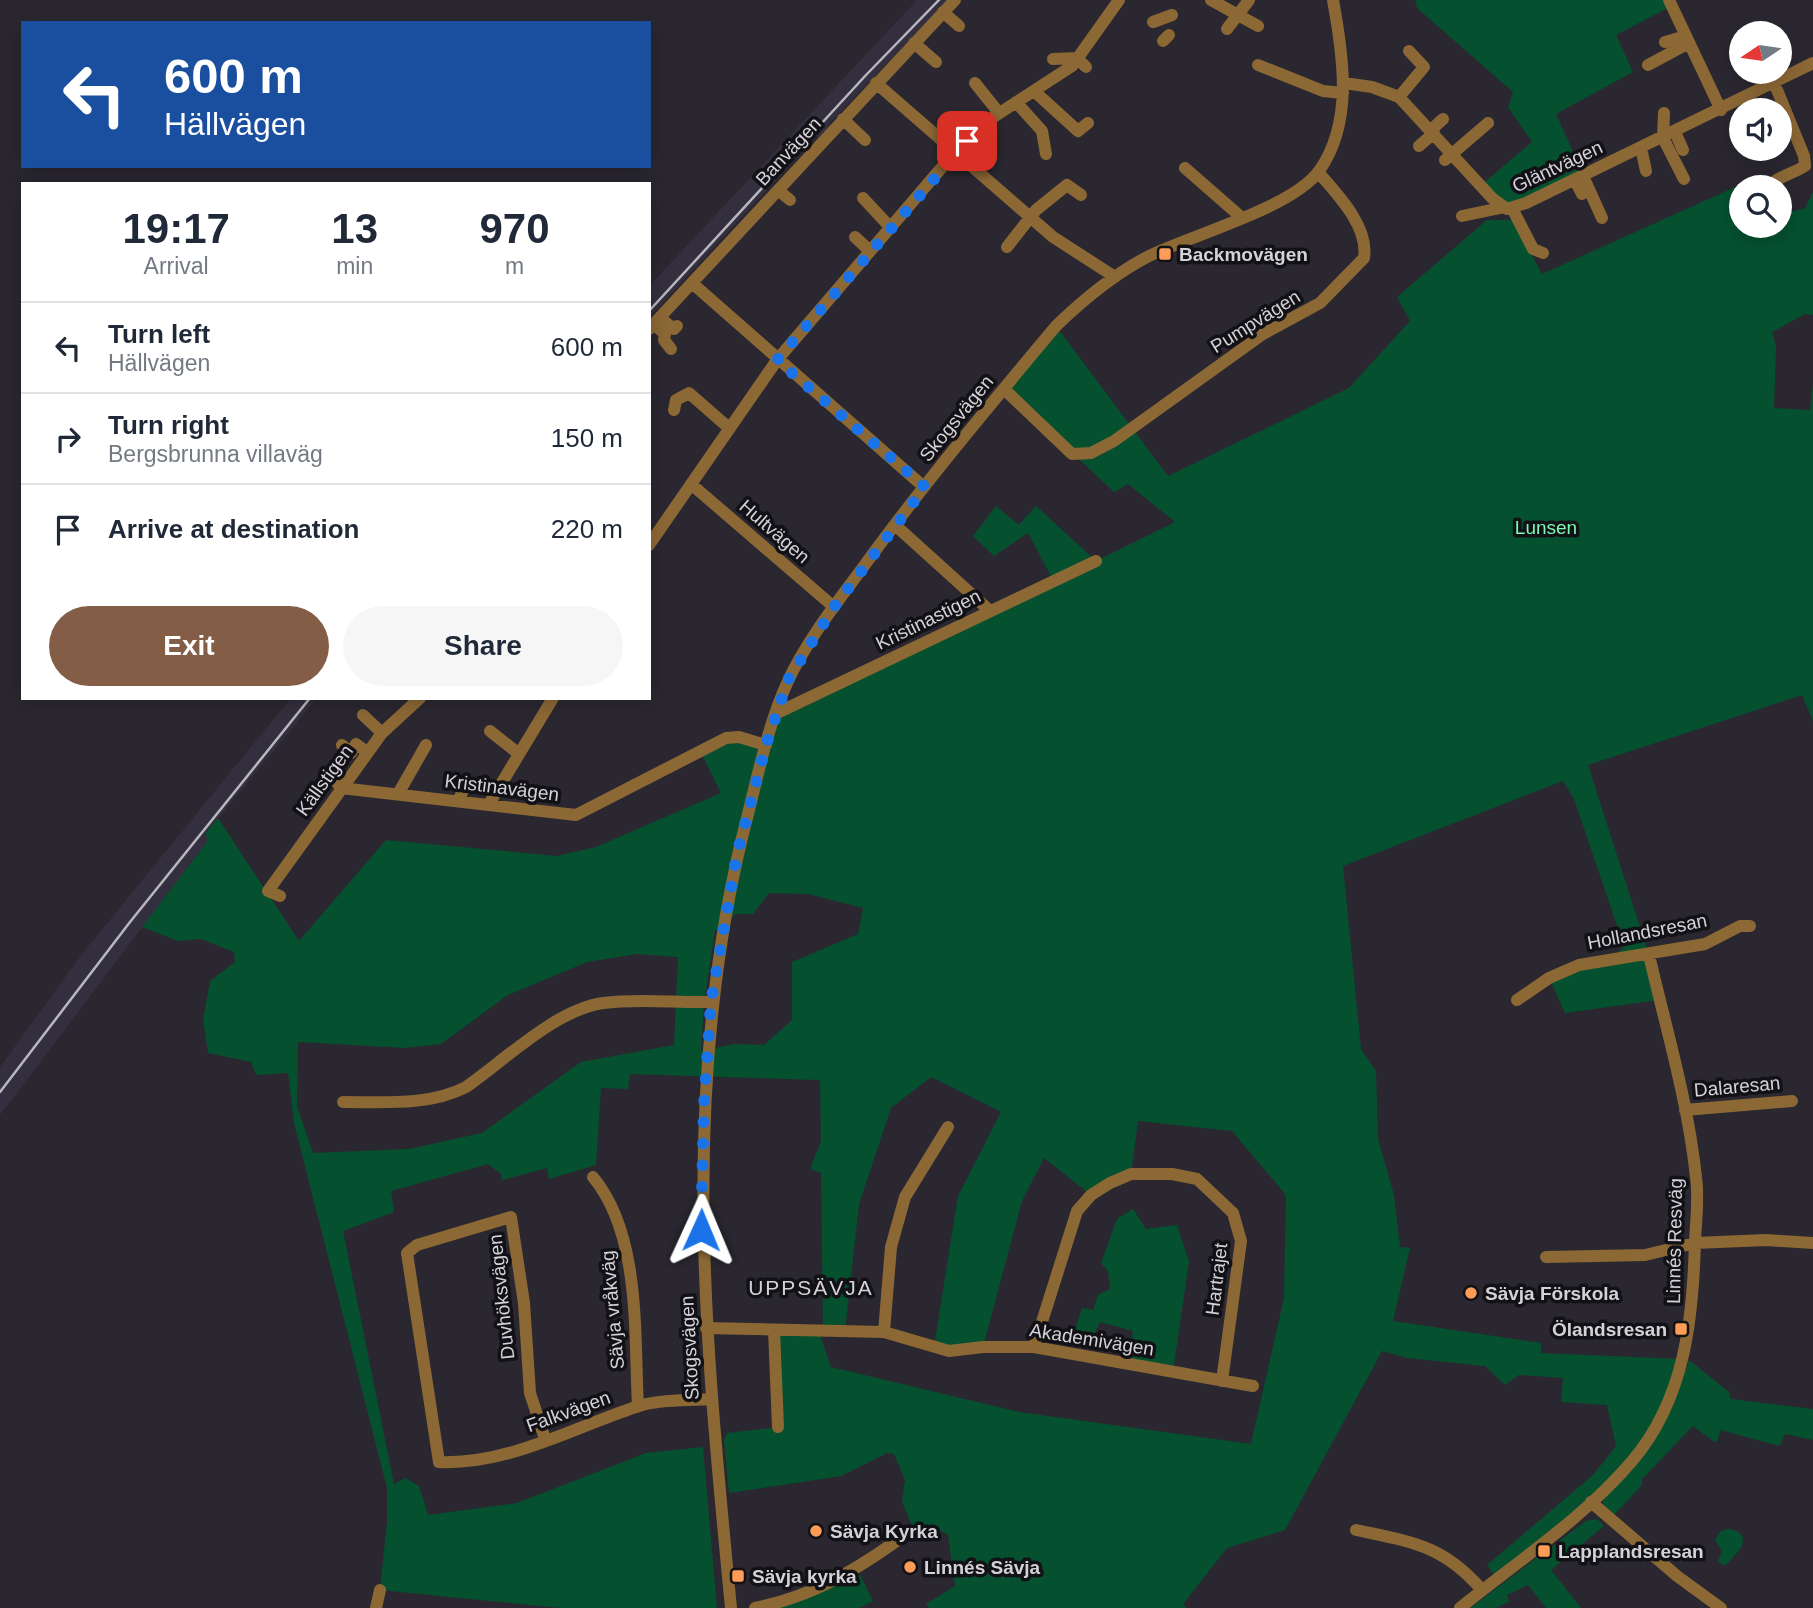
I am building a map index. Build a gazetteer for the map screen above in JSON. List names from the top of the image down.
{
  "streets": {
    "street": [
      "Banvägen",
      "Gläntvägen",
      "Pumpvägen",
      "Skogsvägen",
      "Hultvägen",
      "Kristinastigen",
      "Källstigen",
      "Kristinavägen",
      "Hollandsresan",
      "Dalaresan",
      "Linnés Resväg",
      "Hartrajet",
      "Duvhöksvägen",
      "Sävja vråkväg",
      "Akademivägen",
      "Falkvägen"
    ]
  },
  "crossings": [
    ["Gläntvägen", "Skogsvägen"],
    ["Pumpvägen", "Skogsvägen"],
    ["Skogsvägen", "Hultvägen"],
    ["Skogsvägen", "Kristinastigen"],
    ["Skogsvägen", "Kristinavägen"],
    ["Skogsvägen", "Akademivägen"],
    ["Skogsvägen", "Falkvägen"],
    ["Källstigen", "Kristinavägen"],
    ["Hollandsresan", "Linnés Resväg"],
    ["Dalaresan", "Linnés Resväg"],
    ["Hartrajet", "Akademivägen"],
    ["Duvhöksvägen", "Falkvägen"],
    ["Sävja vråkväg", "Falkvägen"]
  ],
  "districts": ["UPPSÄVJA"],
  "parks": ["Lunsen"],
  "places": {
    "transit": [
      "Backmovägen",
      "Ölandsresan",
      "Lapplandsresan",
      "Sävja kyrka"
    ],
    "other": ["Sävja Förskola", "Sävja Kyrka", "Linnés Sävja"]
  },
  "north": "left",
  "page": {
    "turn": ["600 m", "Hällvägen"],
    "eta": [
      "19:17",
      "Arrival",
      "13",
      "min",
      "970",
      "m"
    ],
    "list": [
      {
        "name": "Turn left",
        "note": "Hällvägen",
        "value": "600 m"
      },
      {
        "name": "Turn right",
        "note": "Bergsbrunna villaväg",
        "value": "150 m"
      },
      {
        "name": "Arrive at destination",
        "value": "220 m"
      }
    ],
    "buttons": ["Exit", "Share"]
  }
}
